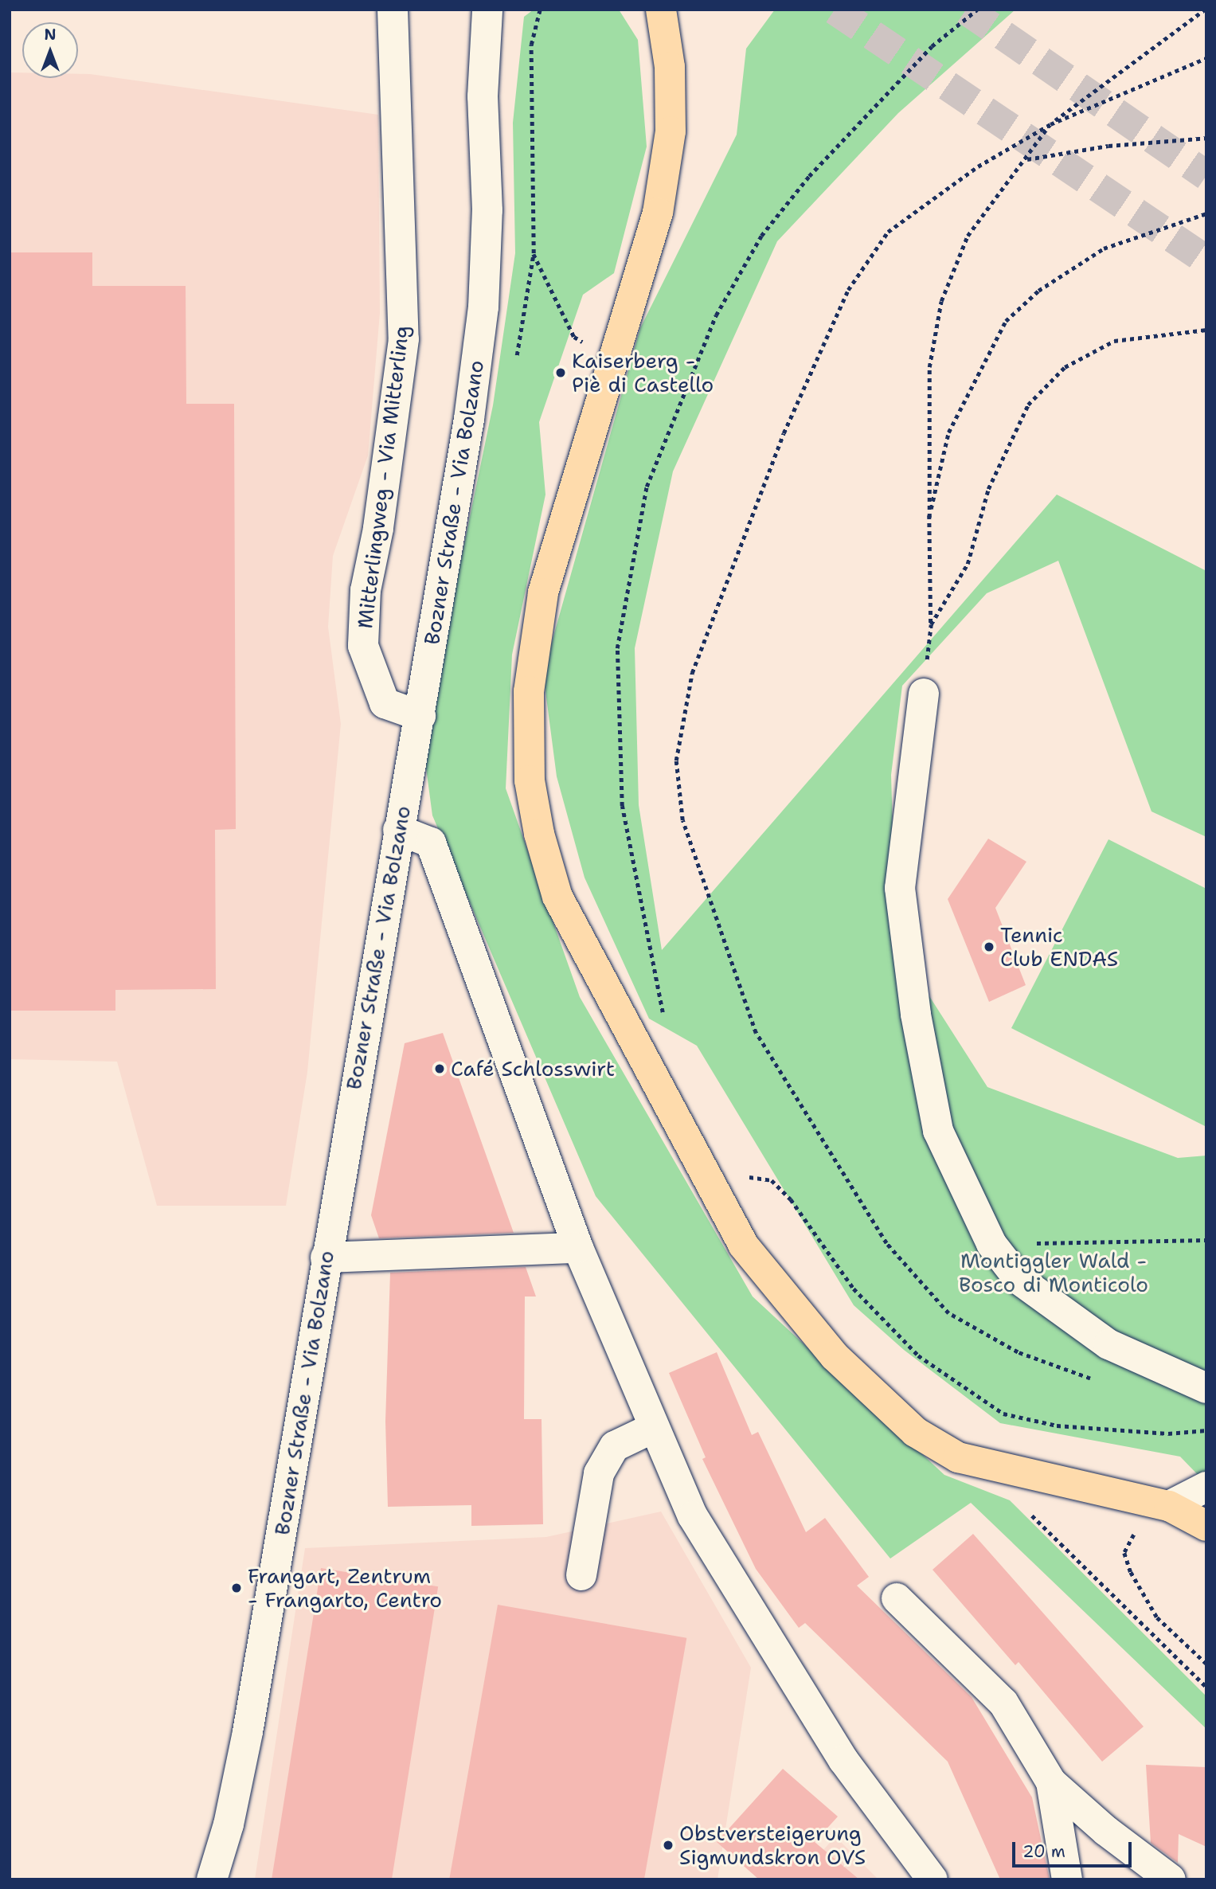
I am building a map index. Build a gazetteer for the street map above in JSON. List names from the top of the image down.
{
  "streets": {
    "street": ["Mitterlingweg - Via Mitterling", "Bozner Straße - Via Bolzano"]
  },
  "crossings": [
    ["Mitterlingweg - Via Mitterling", "Bozner Straße - Via Bolzano"]
  ],
  "parks": ["Montiggler Wald - Bosco di Monticolo"],
  "places": [
    "Kaiserberg - Piè di Castello",
    "Tennic Club ENDAS",
    "Café Schlosswirt",
    "Frangart, Zentrum - Frangarto, Centro",
    "Obstversteigerung Sigmundskron OVS"
  ],
  "scale_bar": "20 m",
  "north": "top"
}
